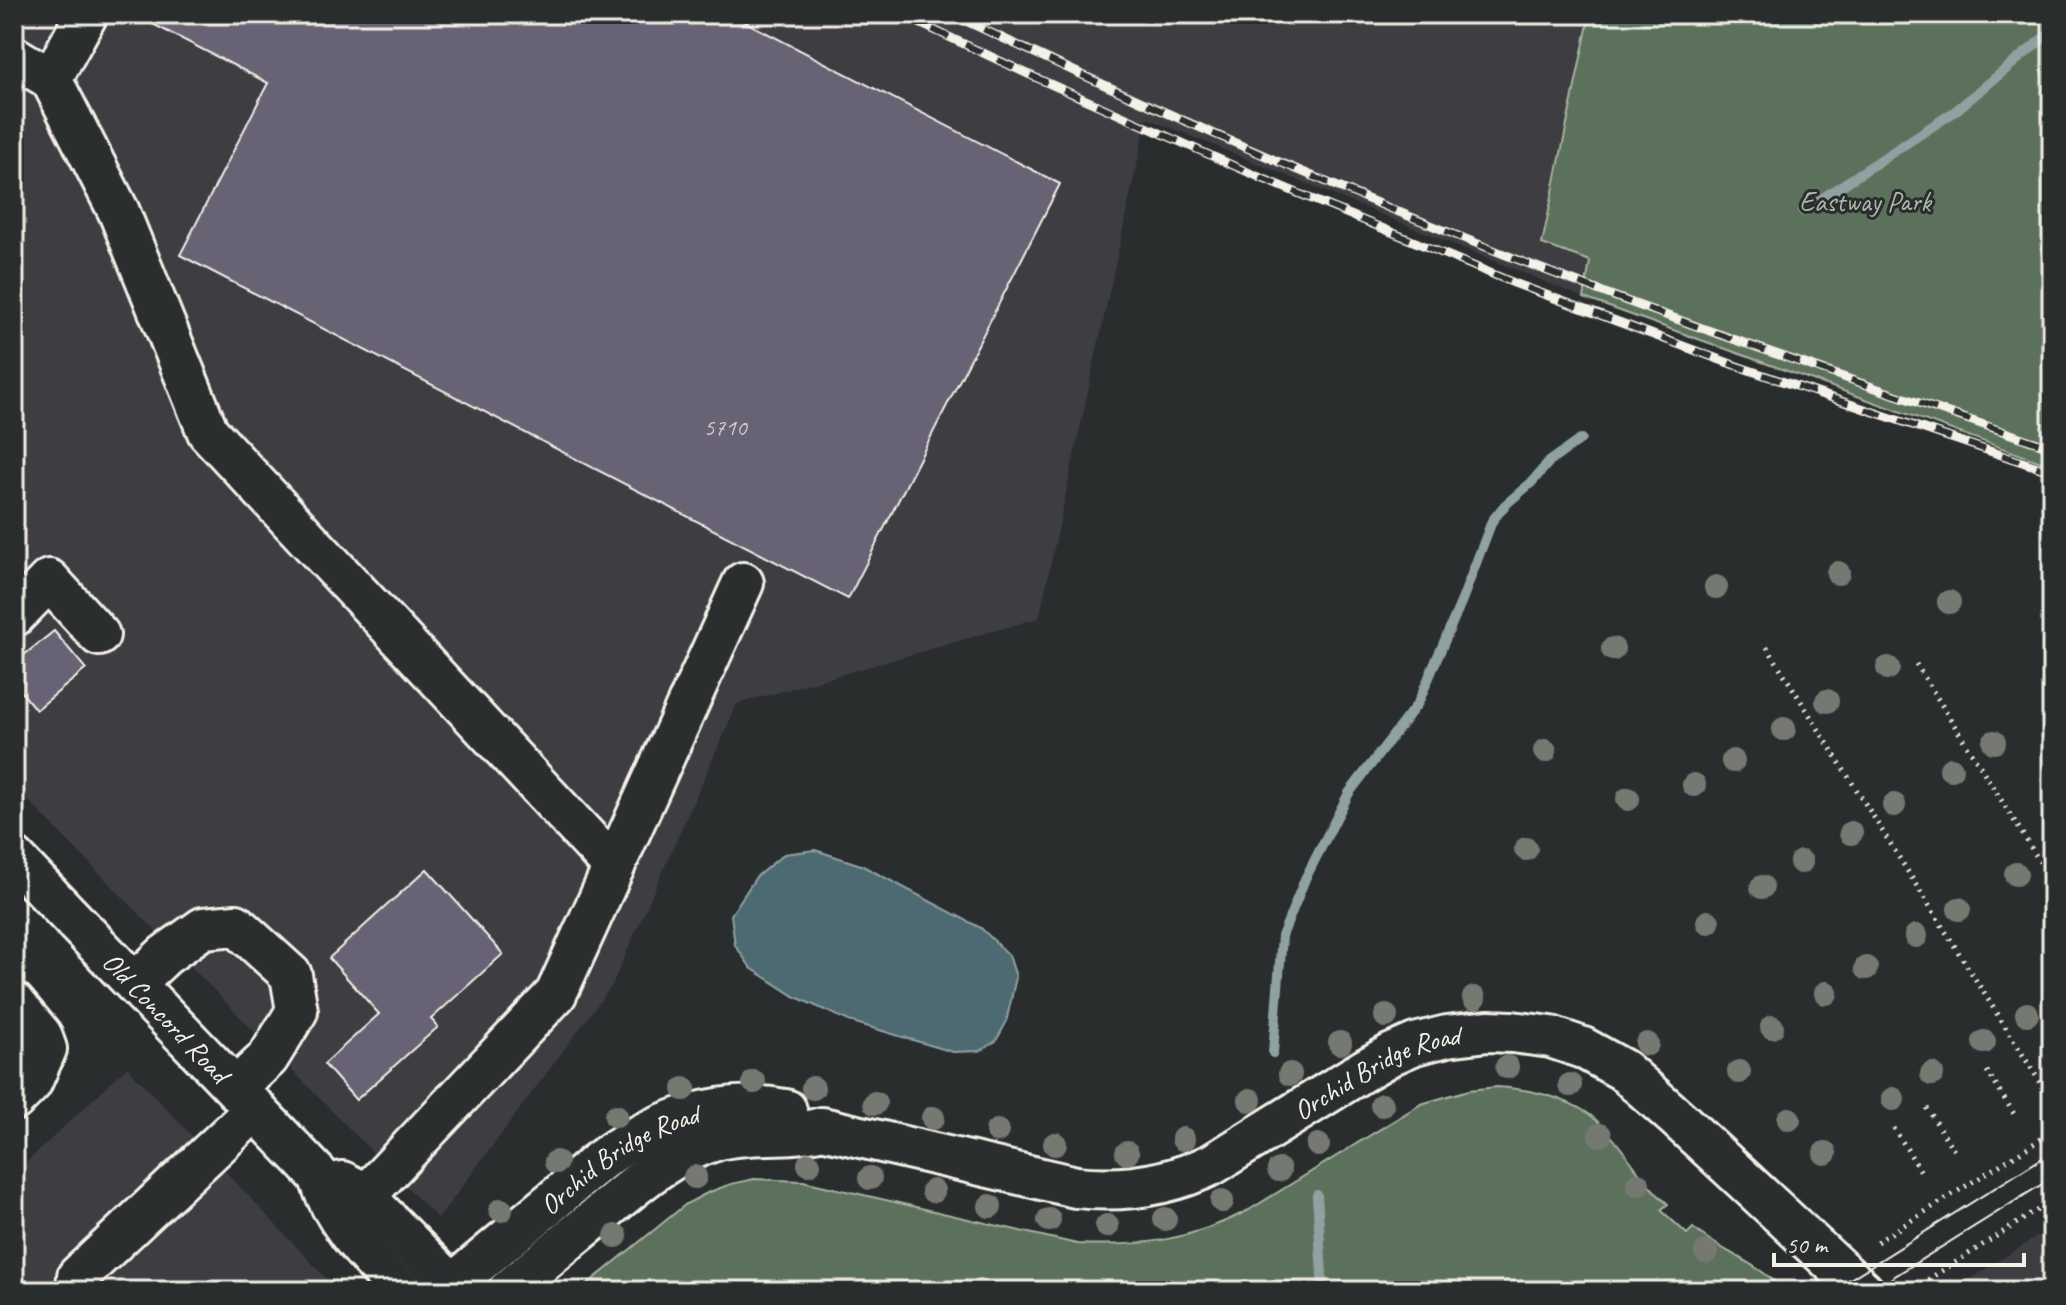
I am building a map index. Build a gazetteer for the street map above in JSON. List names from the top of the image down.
{
  "streets": {
    "street": ["Old Concord Road", "Orchid Bridge Road"]
  },
  "crossings": [
    ["Old Concord Road", "Orchid Bridge Road"]
  ],
  "parks": ["Eastway Park"],
  "house_numbers": ["5710"],
  "scale_bar": "50 m"
}
